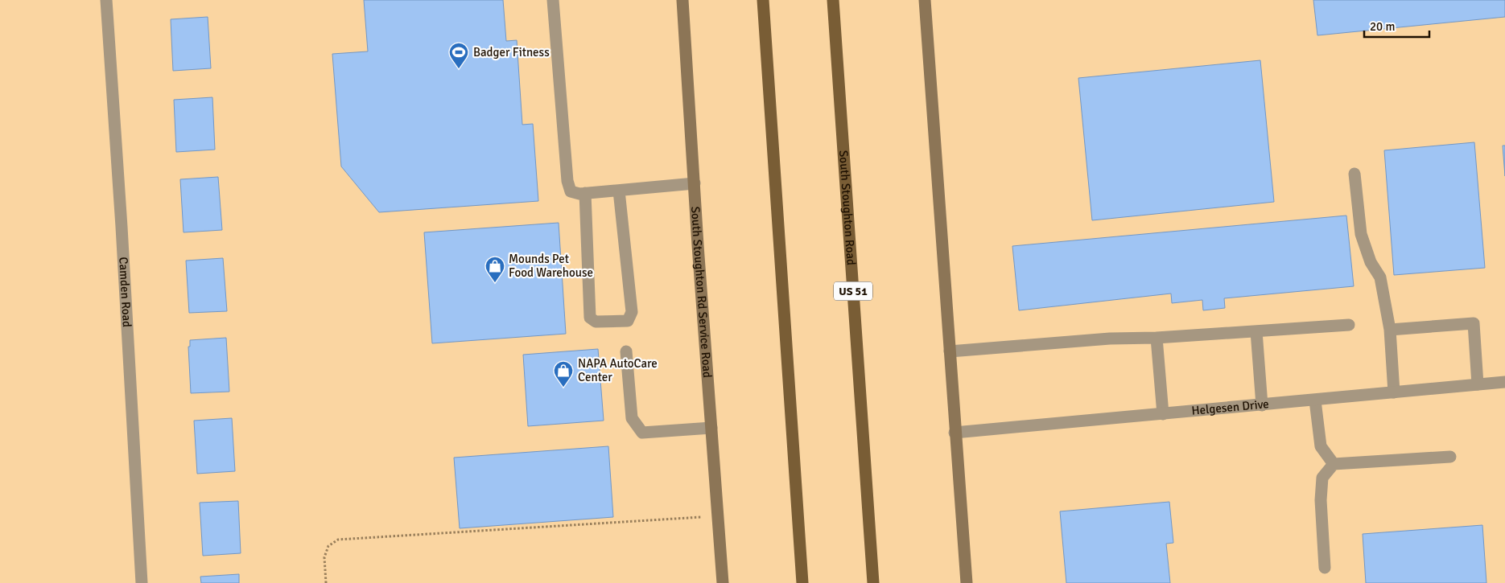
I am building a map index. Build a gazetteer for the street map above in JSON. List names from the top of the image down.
{
  "streets": {
    "main road": ["South Stoughton Road", "US 51"],
    "street": ["Camden Road", "South Stoughton Rd Service Road", "Helgesen Drive"]
  },
  "places": {
    "sports": ["Badger Fitness"],
    "shop": ["Mounds Pet Food Warehouse", "NAPA AutoCare Center"]
  },
  "scale_bar": "20 m"
}
